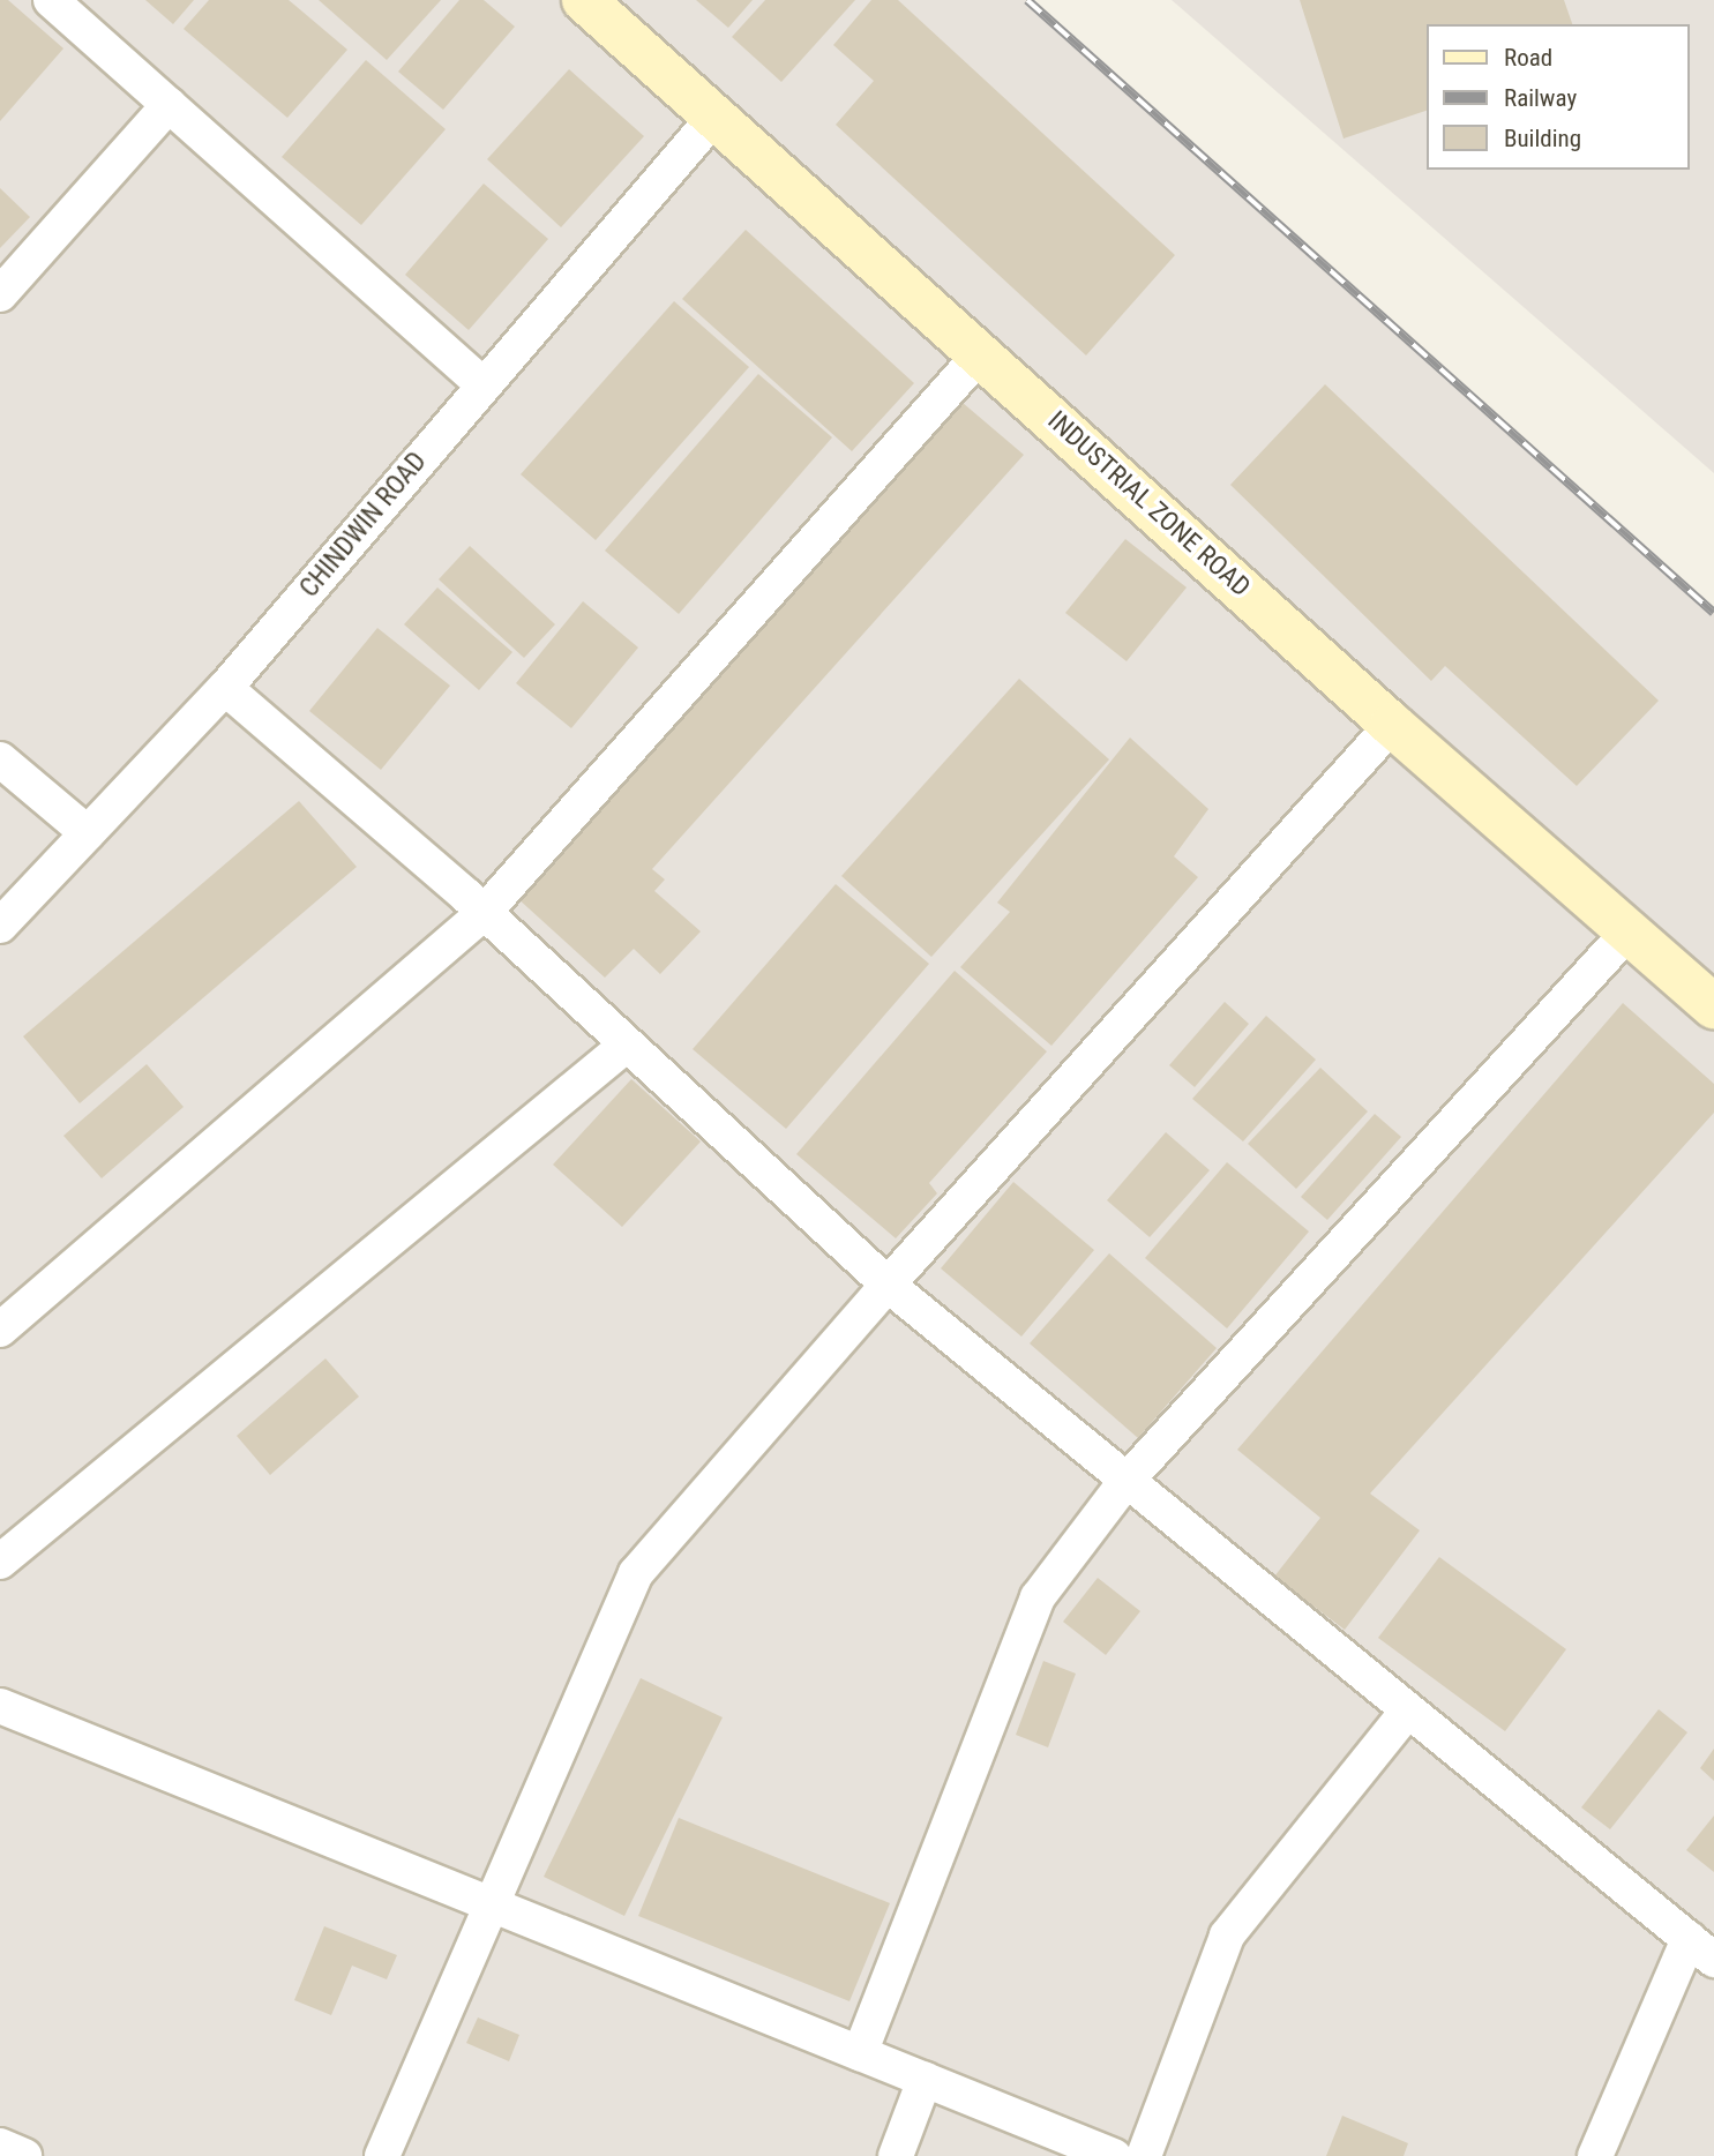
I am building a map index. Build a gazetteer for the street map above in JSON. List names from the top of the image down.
{
  "streets": {
    "street": ["INDUSTRIAL ZONE ROAD", "CHINDWIN ROAD"]
  },
  "crossings": [
    ["INDUSTRIAL ZONE ROAD", "CHINDWIN ROAD"]
  ],
  "legend": ["Road", "Railway", "Building"]
}
